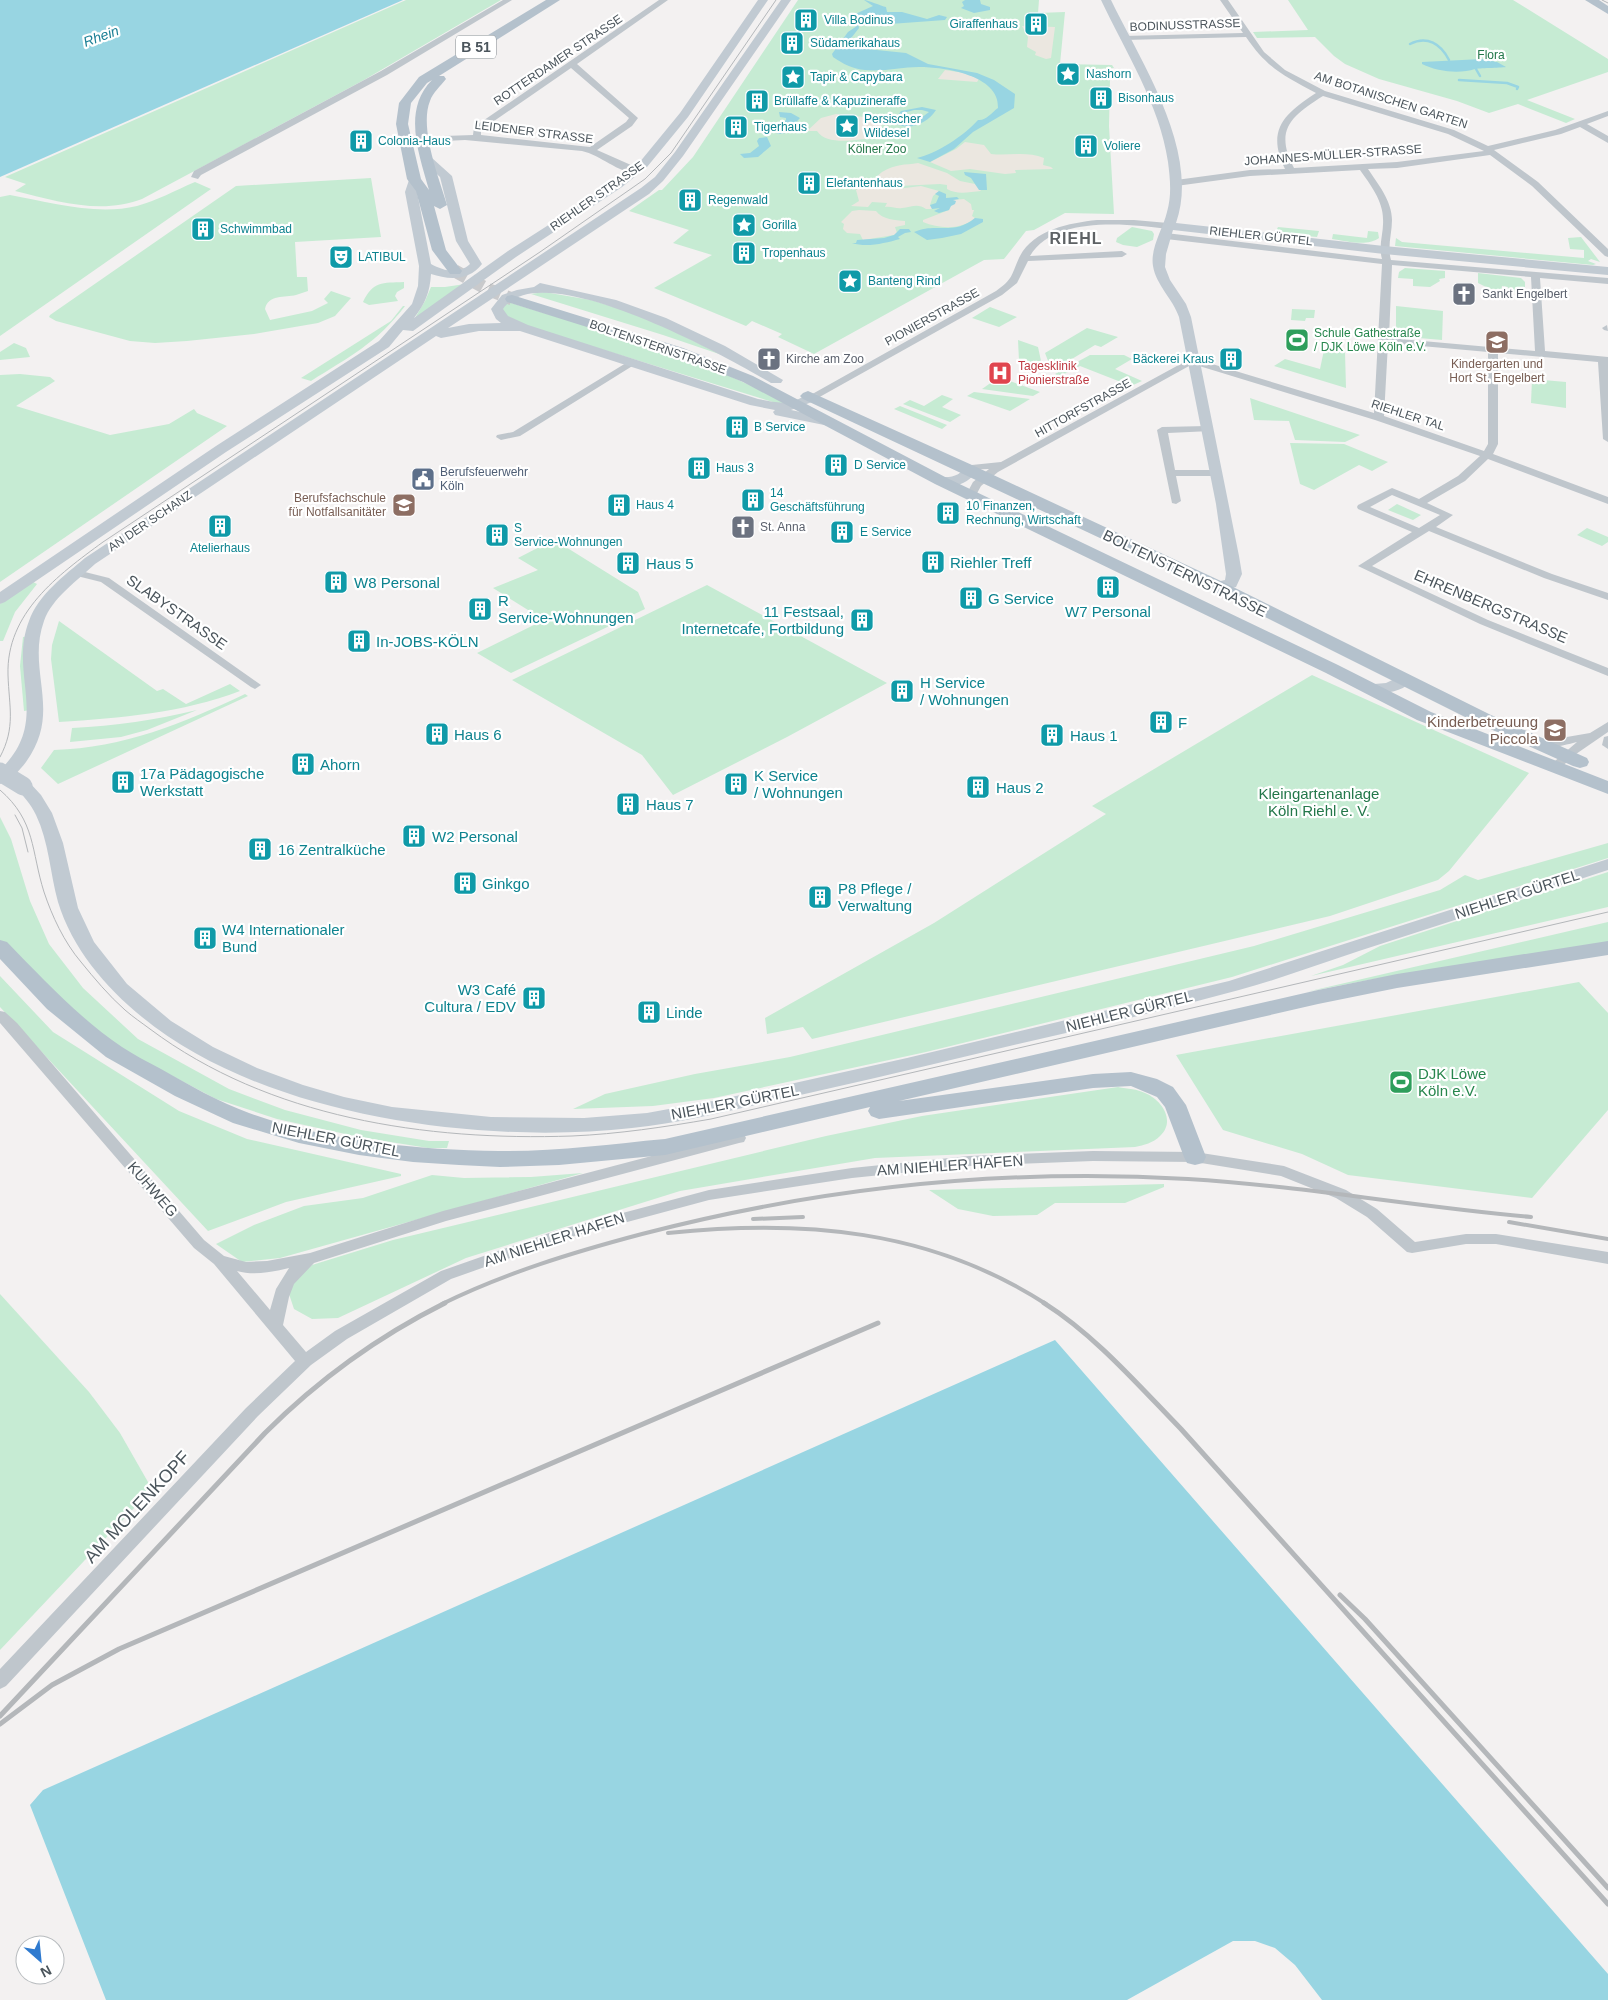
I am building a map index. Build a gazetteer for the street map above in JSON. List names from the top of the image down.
{
  "streets": {
    "main road": [
      "B 51",
      "RIEHLER STRASSE",
      "RIEHLER GÜRTEL",
      "BOLTENSTERNSTRASSE",
      "AN DER SCHANZ",
      "NIEHLER GÜRTEL"
    ],
    "street": [
      "BODINUSSTRASSE",
      "ROTTERDAMER STRASSE",
      "AM BOTANISCHEN GARTEN",
      "LEIDENER STRASSE",
      "JOHANNES-MÜLLER-STRASSE",
      "PIONIERSTRASSE",
      "HITTORFSTRASSE",
      "RIEHLER TAL",
      "EHRENBERGSTRASSE",
      "SLABYSTRASSE",
      "AM NIEHLER HAFEN",
      "KUHWEG",
      "AM MOLENKOPF"
    ]
  },
  "crossings": [
    ["BODINUSSTRASSE", "AM BOTANISCHEN GARTEN"],
    ["B 51", "LEIDENER STRASSE"],
    ["B 51", "AN DER SCHANZ"],
    ["ROTTERDAMER STRASSE", "LEIDENER STRASSE"],
    ["AM BOTANISCHEN GARTEN", "JOHANNES-MÜLLER-STRASSE"],
    ["LEIDENER STRASSE", "RIEHLER STRASSE"],
    ["RIEHLER STRASSE", "BOLTENSTERNSTRASSE"],
    ["RIEHLER STRASSE", "AN DER SCHANZ"],
    ["RIEHLER GÜRTEL", "PIONIERSTRASSE"],
    ["PIONIERSTRASSE", "BOLTENSTERNSTRASSE"],
    ["BOLTENSTERNSTRASSE", "HITTORFSTRASSE"],
    ["HITTORFSTRASSE", "RIEHLER TAL"],
    ["AN DER SCHANZ", "SLABYSTRASSE"],
    ["AM NIEHLER HAFEN", "KUHWEG"],
    ["AM NIEHLER HAFEN", "AM MOLENKOPF"],
    ["KUHWEG", "AM MOLENKOPF"]
  ],
  "districts": ["RIEHL"],
  "water": ["Rhein"],
  "parks": ["Flora", "Kölner Zoo", "Kleingartenanlage Köln Riehl e. V."],
  "places": {
    "building": [
      "Villa Bodinus",
      "Giraffenhaus",
      "Südamerikahaus",
      "Bisonhaus",
      "Brüllaffe & Kapuzineraffe",
      "Tigerhaus",
      "Colonia-Haus",
      "Voliere",
      "Elefantenhaus",
      "Regenwald",
      "Schwimmbad",
      "Tropenhaus",
      "Bäckerei Kraus",
      "B Service",
      "D Service",
      "Haus 3",
      "14 Geschäftsführung",
      "Haus 4",
      "10 Finanzen, Rechnung, Wirtschaft",
      "Atelierhaus",
      "E Service",
      "S Service-Wohnungen",
      "Riehler Treff",
      "Haus 5",
      "W8 Personal",
      "W7 Personal",
      "G Service",
      "R Service-Wohnungen",
      "11 Festsaal, Internetcafe, Fortbildung",
      "In-JOBS-KÖLN",
      "H Service / Wohnungen",
      "F",
      "Haus 6",
      "Haus 1",
      "Ahorn",
      "17a Pädagogische Werkstatt",
      "K Service / Wohnungen",
      "Haus 2",
      "Haus 7",
      "W2 Personal",
      "16 Zentralküche",
      "Ginkgo",
      "P8 Pflege / Verwaltung",
      "W4 Internationaler Bund",
      "W3 Café Cultura / EDV",
      "Linde"
    ],
    "place": [
      "Nashorn",
      "Tapir & Capybara",
      "Persischer Wildesel",
      "Gorilla",
      "Banteng Rind"
    ],
    "theatre": ["LATIBUL"],
    "church": ["Sankt Engelbert", "Kirche am Zoo", "St. Anna"],
    "sports": ["Schule Gathestraße / DJK Löwe Köln e.V.", "DJK Löwe Köln e.V."],
    "school or university": ["Kindergarten und Hort St. Engelbert", "Berufsfachschule für Notfallsanitäter", "Kinderbetreuung Piccola"],
    "hospital": ["Tagesklinik Pionierstraße"],
    "public building": ["Berufsfeuerwehr Köln"]
  },
  "north": "bottom right"
}
